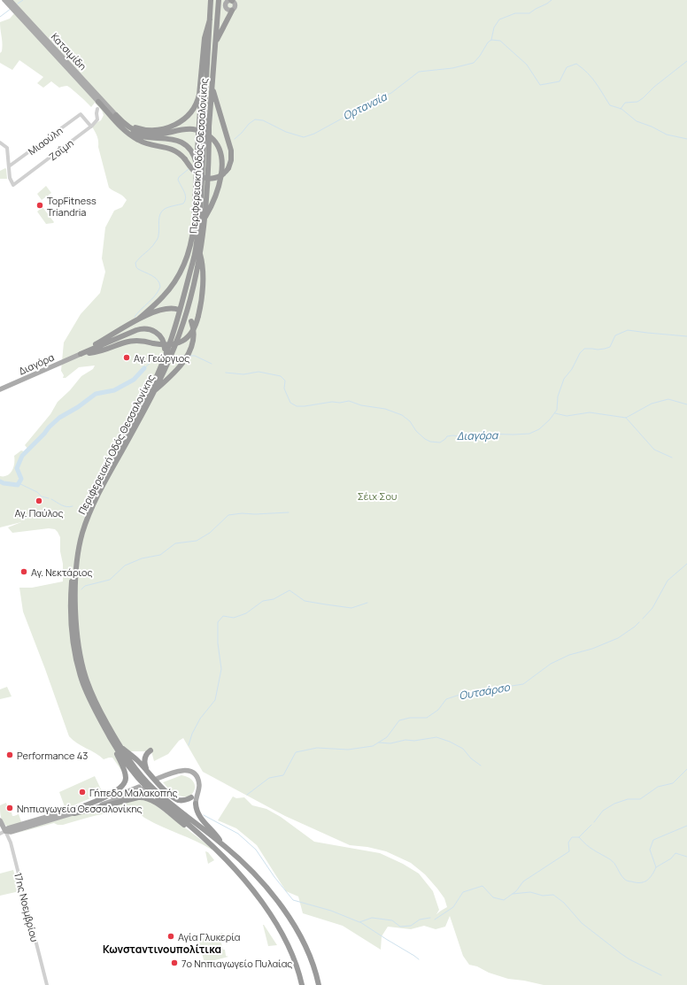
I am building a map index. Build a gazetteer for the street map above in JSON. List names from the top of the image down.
{
  "streets": {
    "highway": ["Περιφερειακή Οδός Θεσσαλονίκης"],
    "main road": ["Κατσιμίδη", "Διαγόρα"],
    "street": ["Μιαούλη", "Ζαΐμη", "17ης Νοεμβρίου"]
  },
  "crossings": [
    ["Μιαούλη", "Ζαΐμη"]
  ],
  "districts": ["Κωνσταντινουπολίτικα"],
  "water": ["Ορτανσία", "Διαγόρα", "Ουτσάρσο"],
  "parks": ["Σέιχ Σου"],
  "places": [
    "TopFitness Triandria",
    "Αγ. Γεώργιος",
    "Αγ. Παύλος",
    "Αγ. Νεκτάριος",
    "Performance 43",
    "Γήπεδο Μαλακοπής",
    "Νηπιαγωγεία Θεσσαλονίκης",
    "Αγία Γλυκερία",
    "7ο Νηπιαγωγείο Πυλαίας"
  ]
}
